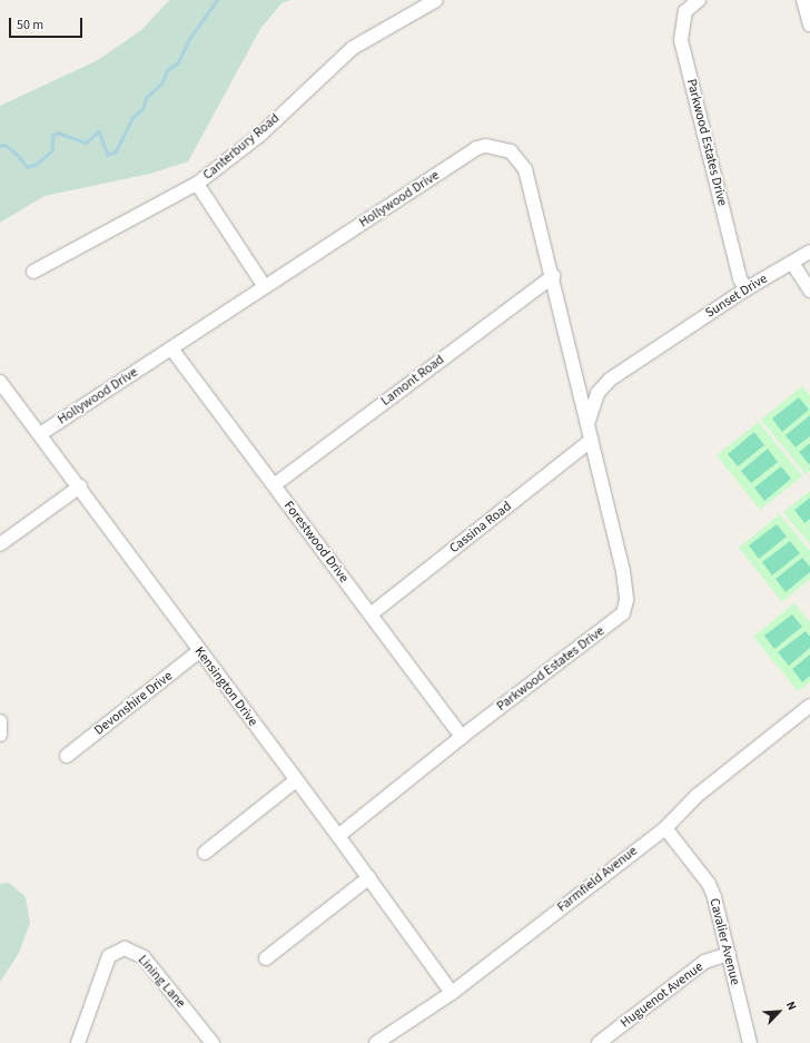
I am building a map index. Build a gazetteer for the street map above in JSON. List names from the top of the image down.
{
  "streets": {
    "street": [
      "Parkwood Estates Drive",
      "Canterbury Road",
      "Hollywood Drive",
      "Sunset Drive",
      "Lamont Road",
      "Cassina Road",
      "Forestwood Drive",
      "Kensington Drive",
      "Devonshire Drive",
      "Farmfield Avenue",
      "Cavalier Avenue",
      "Lining Lane",
      "Huguenot Avenue"
    ]
  },
  "crossings": [
    ["Parkwood Estates Drive", "Hollywood Drive"],
    ["Parkwood Estates Drive", "Sunset Drive"],
    ["Parkwood Estates Drive", "Cassina Road"],
    ["Parkwood Estates Drive", "Forestwood Drive"],
    ["Parkwood Estates Drive", "Kensington Drive"],
    ["Hollywood Drive", "Sunset Drive"],
    ["Hollywood Drive", "Lamont Road"],
    ["Hollywood Drive", "Cassina Road"],
    ["Hollywood Drive", "Forestwood Drive"],
    ["Hollywood Drive", "Kensington Drive"],
    ["Lamont Road", "Forestwood Drive"],
    ["Cassina Road", "Forestwood Drive"],
    ["Kensington Drive", "Devonshire Drive"],
    ["Kensington Drive", "Farmfield Avenue"],
    ["Farmfield Avenue", "Cavalier Avenue"],
    ["Cavalier Avenue", "Huguenot Avenue"]
  ],
  "scale_bar": "50 m",
  "north": "top right"
}
